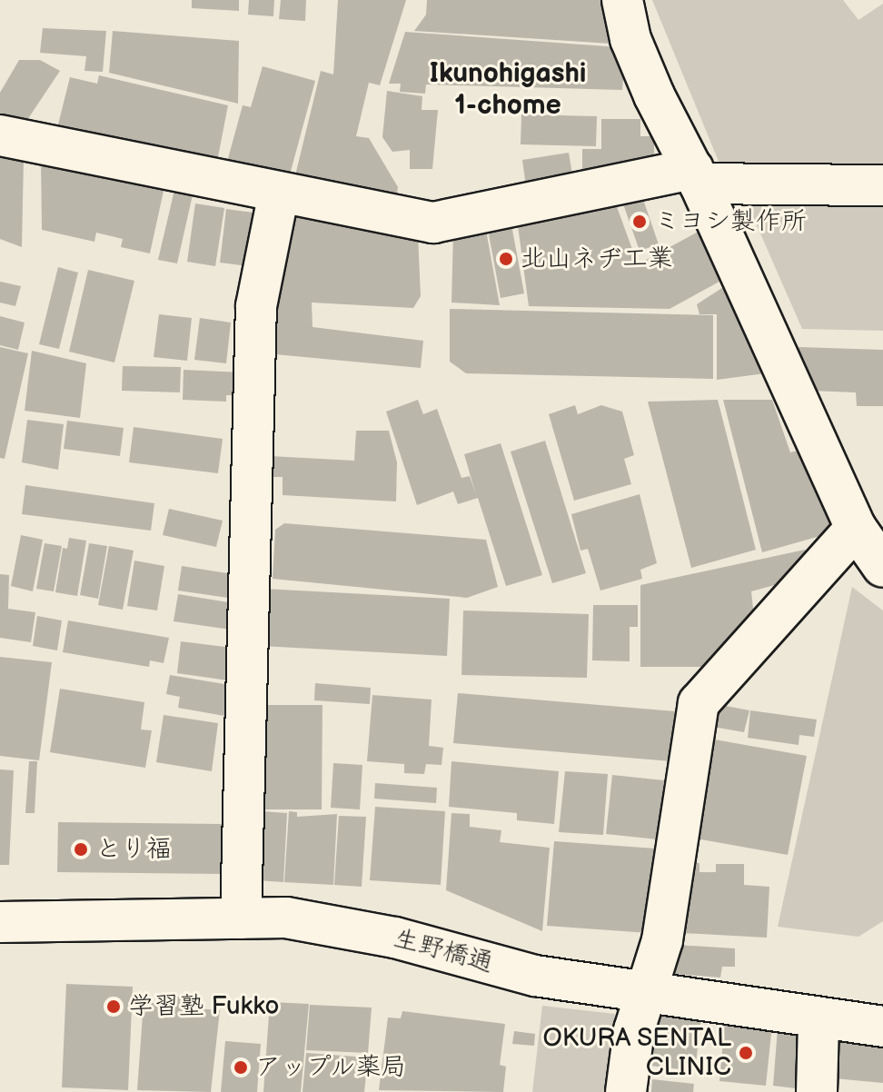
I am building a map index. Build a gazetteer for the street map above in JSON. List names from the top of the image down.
{
  "streets": {
    "street": ["生野橋通"]
  },
  "districts": ["Ikunohigashi 1-chome"],
  "places": [
    "ミヨシ製作所",
    "北山ネヂ工業",
    "とり福",
    "学習塾 Fukko",
    "OKURA SENTAL CLINIC",
    "アップル薬局"
  ]
}
